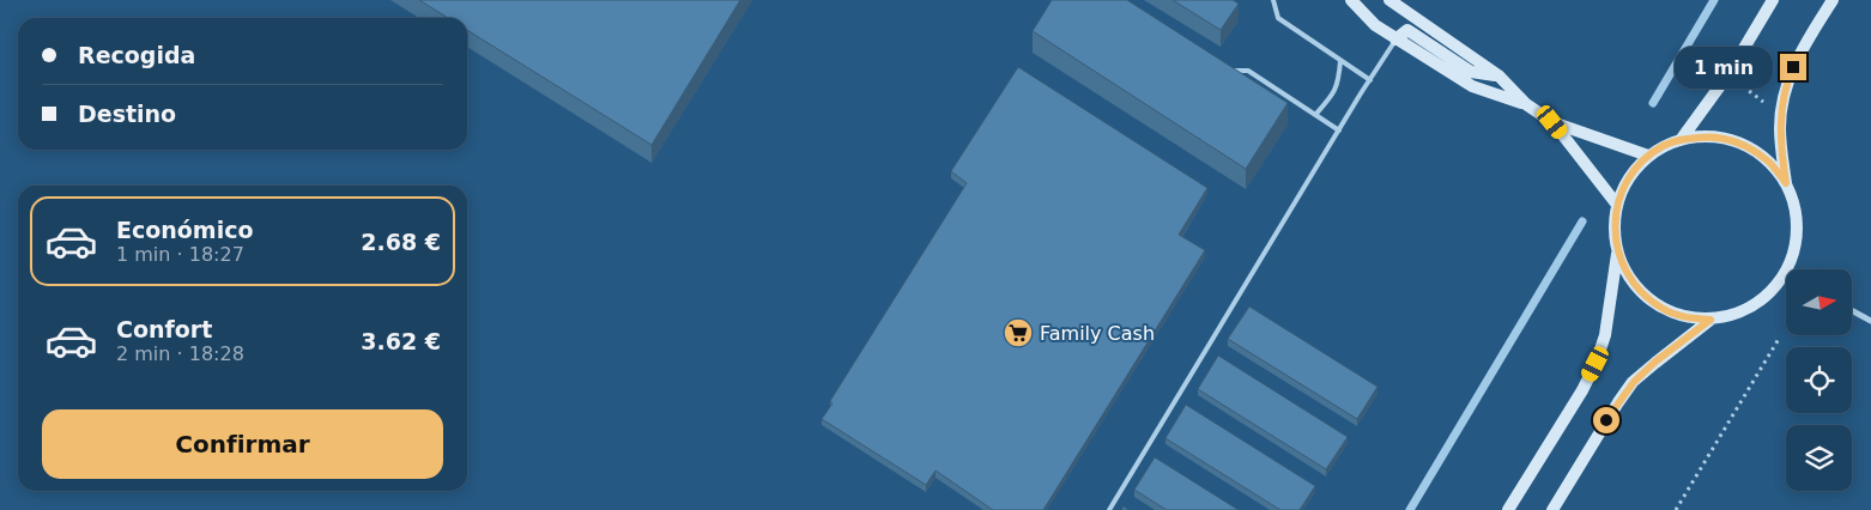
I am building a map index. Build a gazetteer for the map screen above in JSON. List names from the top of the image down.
{
  "places": {
    "supermarket": ["Family Cash"]
  },
  "north": "right",
  "page": {
    "banner": ["Recogida", "Destino"],
    "bubble": "1 min",
    "list": [
      {
        "name": "Económico",
        "note": "1 min · 18:27",
        "value": "2.68 €"
      },
      {
        "name": "Confort",
        "note": "2 min · 18:28",
        "value": "3.62 €"
      }
    ],
    "buttons": "Confirmar"
  }
}
